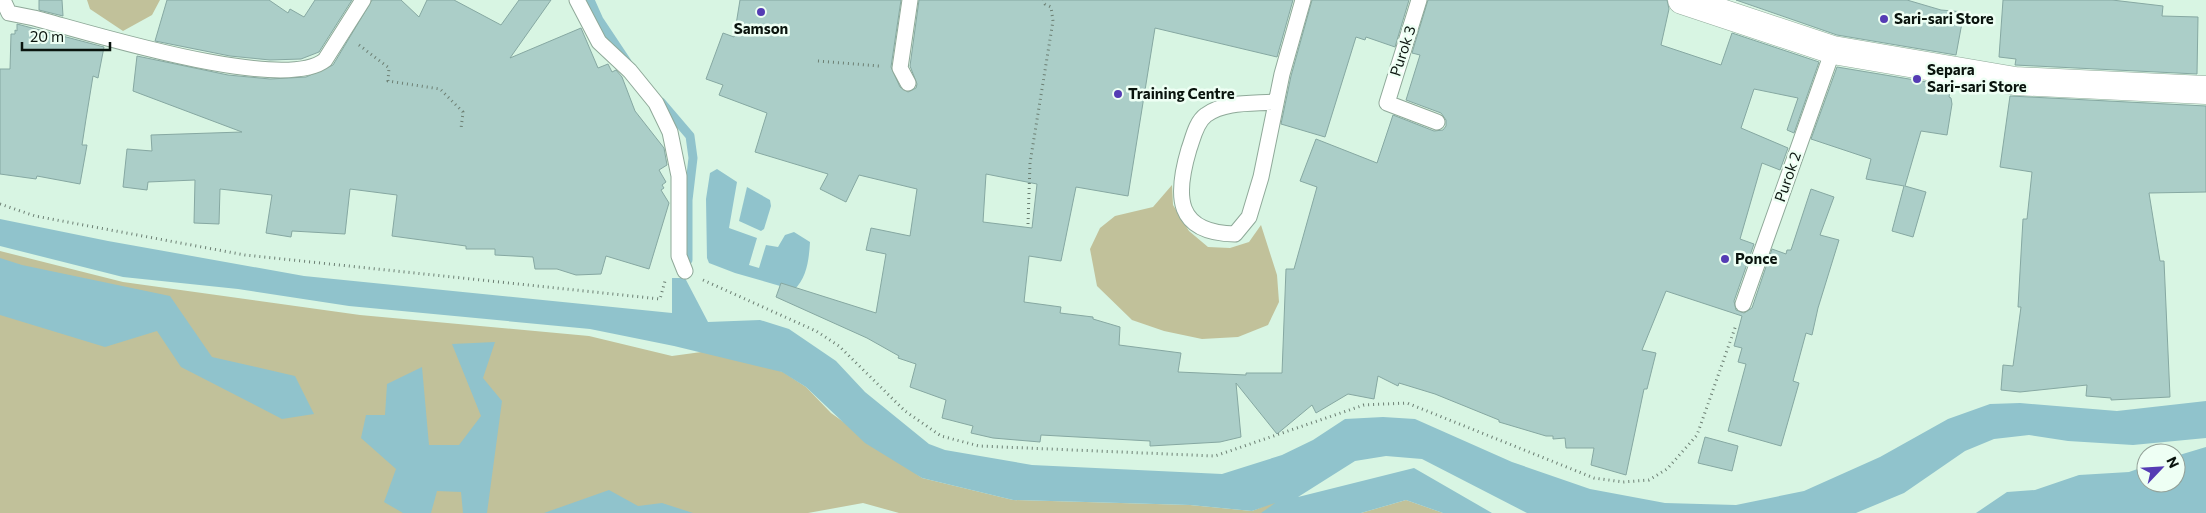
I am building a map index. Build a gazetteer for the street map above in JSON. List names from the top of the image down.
{
  "streets": {
    "lane": ["Purok 3", "Purok 2"]
  },
  "places": [
    "Samson",
    "Sari-sari Store",
    "Separa Sari-sari Store",
    "Training Centre",
    "Ponce"
  ],
  "scale_bar": "20 m",
  "north": "top right"
}
